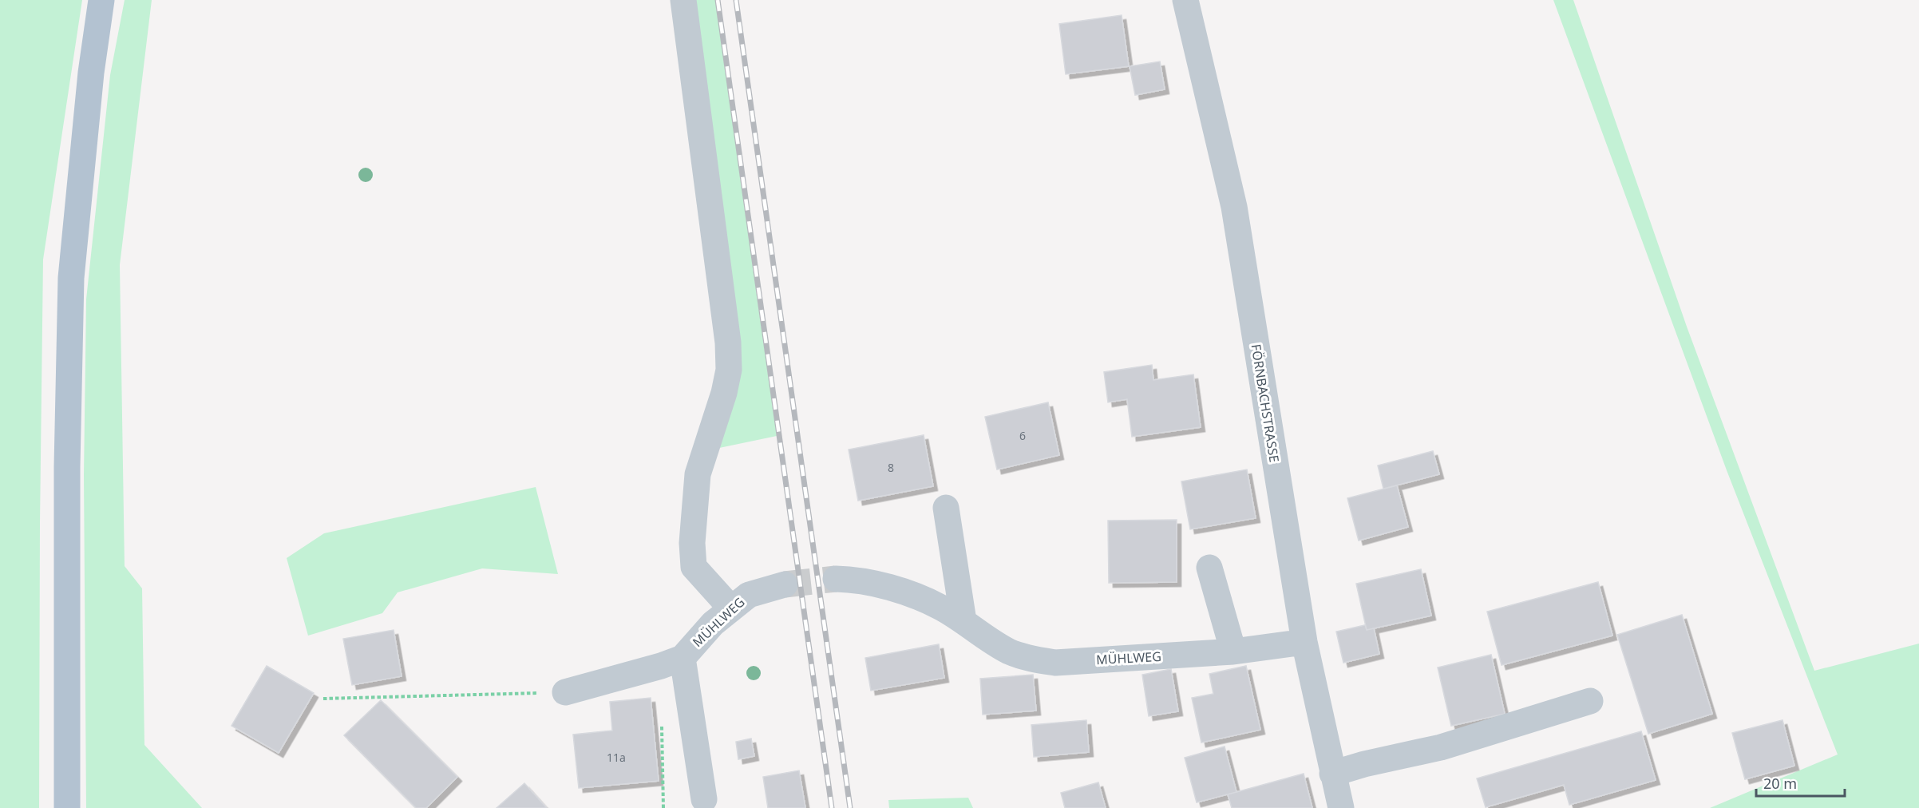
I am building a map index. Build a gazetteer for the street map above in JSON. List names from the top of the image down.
{
  "streets": {
    "street": ["FÖRNBACHSTRASSE", "MÜHLWEG"]
  },
  "crossings": [
    ["FÖRNBACHSTRASSE", "MÜHLWEG"]
  ],
  "house_numbers": ["6", "8", "11a"],
  "scale_bar": "20 m"
}
